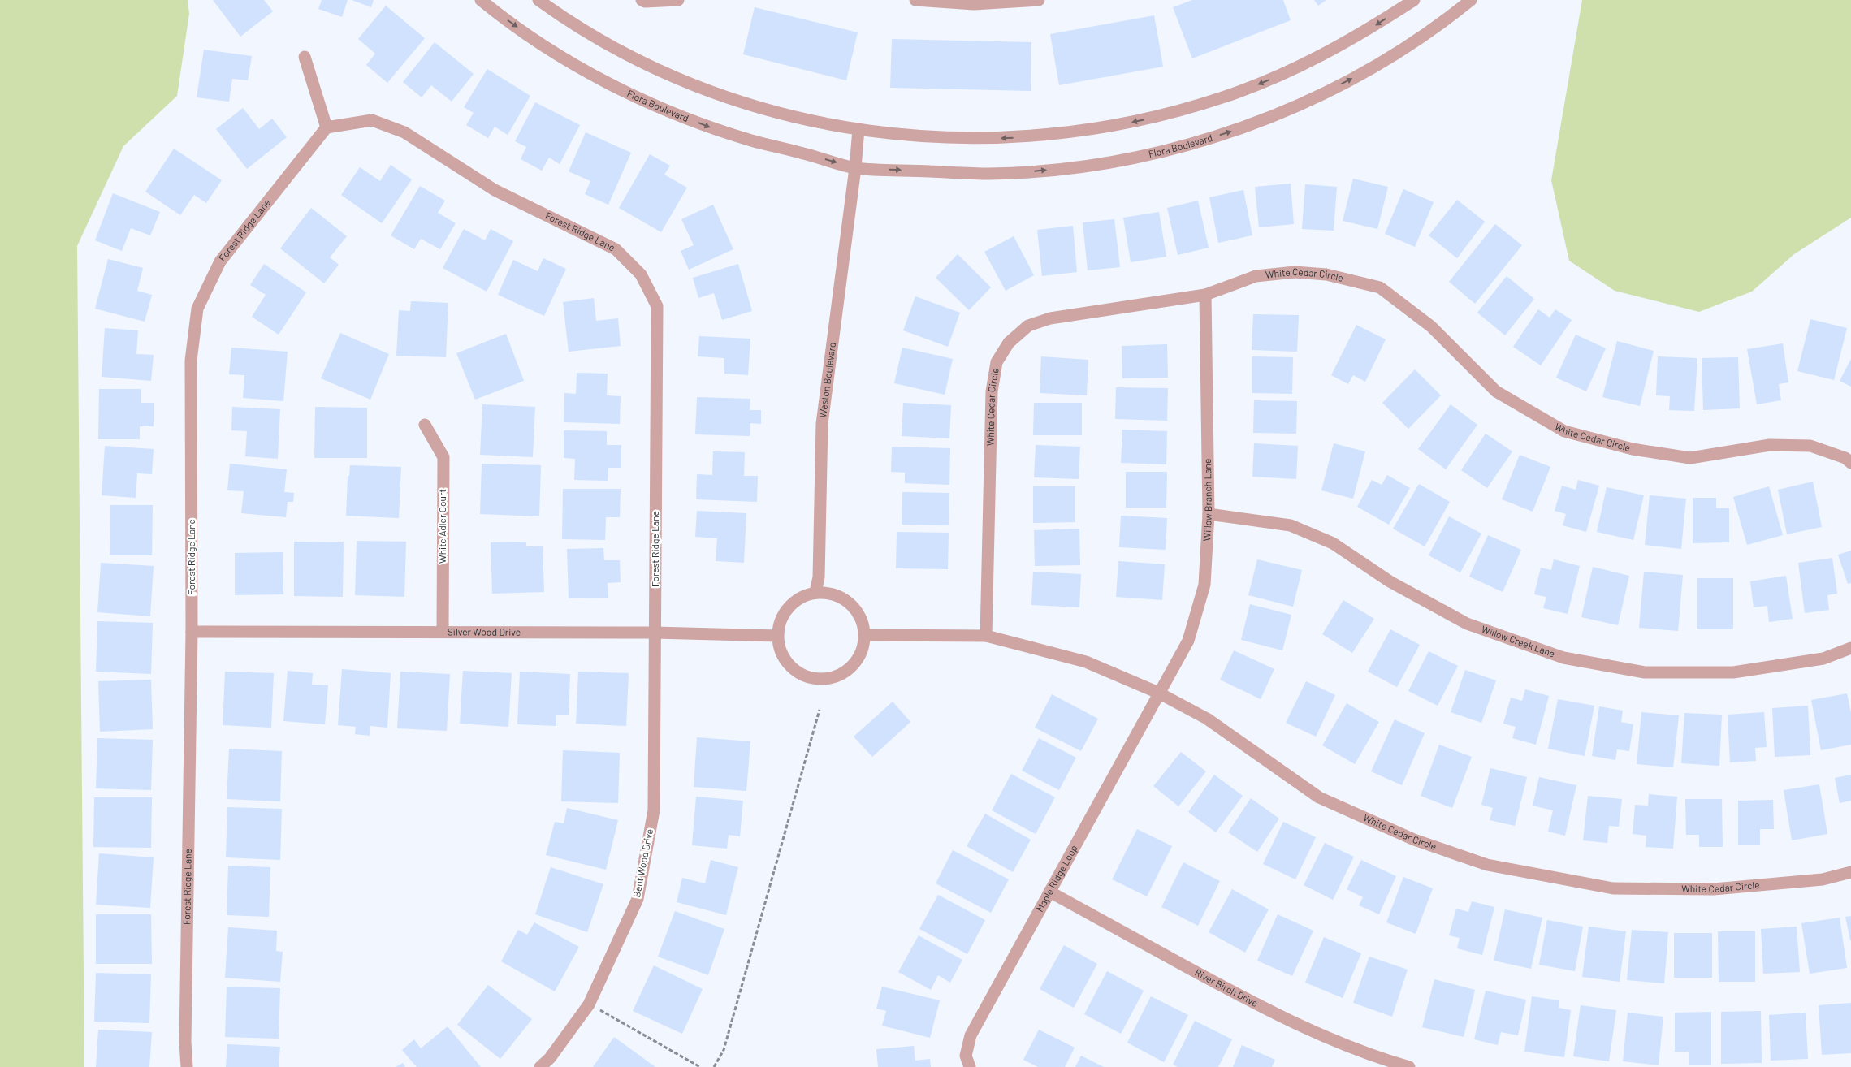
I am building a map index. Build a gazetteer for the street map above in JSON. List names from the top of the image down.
{
  "streets": {
    "street": [
      "Flora Boulevard",
      "Forest Ridge Lane",
      "White Cedar Circle",
      "Weston Boulevard",
      "Willow Branch Lane",
      "White Adler Court",
      "Silver Wood Drive",
      "Willow Creek Lane",
      "Bent Wood Drive",
      "Maple Ridge Loop",
      "River Birch Drive"
    ]
  },
  "crossings": [
    ["Flora Boulevard", "Weston Boulevard"],
    ["Forest Ridge Lane", "Silver Wood Drive"],
    ["Forest Ridge Lane", "Bent Wood Drive"],
    ["White Cedar Circle", "Weston Boulevard"],
    ["White Cedar Circle", "Willow Branch Lane"],
    ["White Cedar Circle", "Silver Wood Drive"],
    ["White Cedar Circle", "Maple Ridge Loop"],
    ["Weston Boulevard", "Silver Wood Drive"],
    ["Willow Branch Lane", "Willow Creek Lane"],
    ["Willow Branch Lane", "Maple Ridge Loop"],
    ["White Adler Court", "Silver Wood Drive"],
    ["Silver Wood Drive", "Bent Wood Drive"],
    ["Maple Ridge Loop", "River Birch Drive"]
  ]
}
